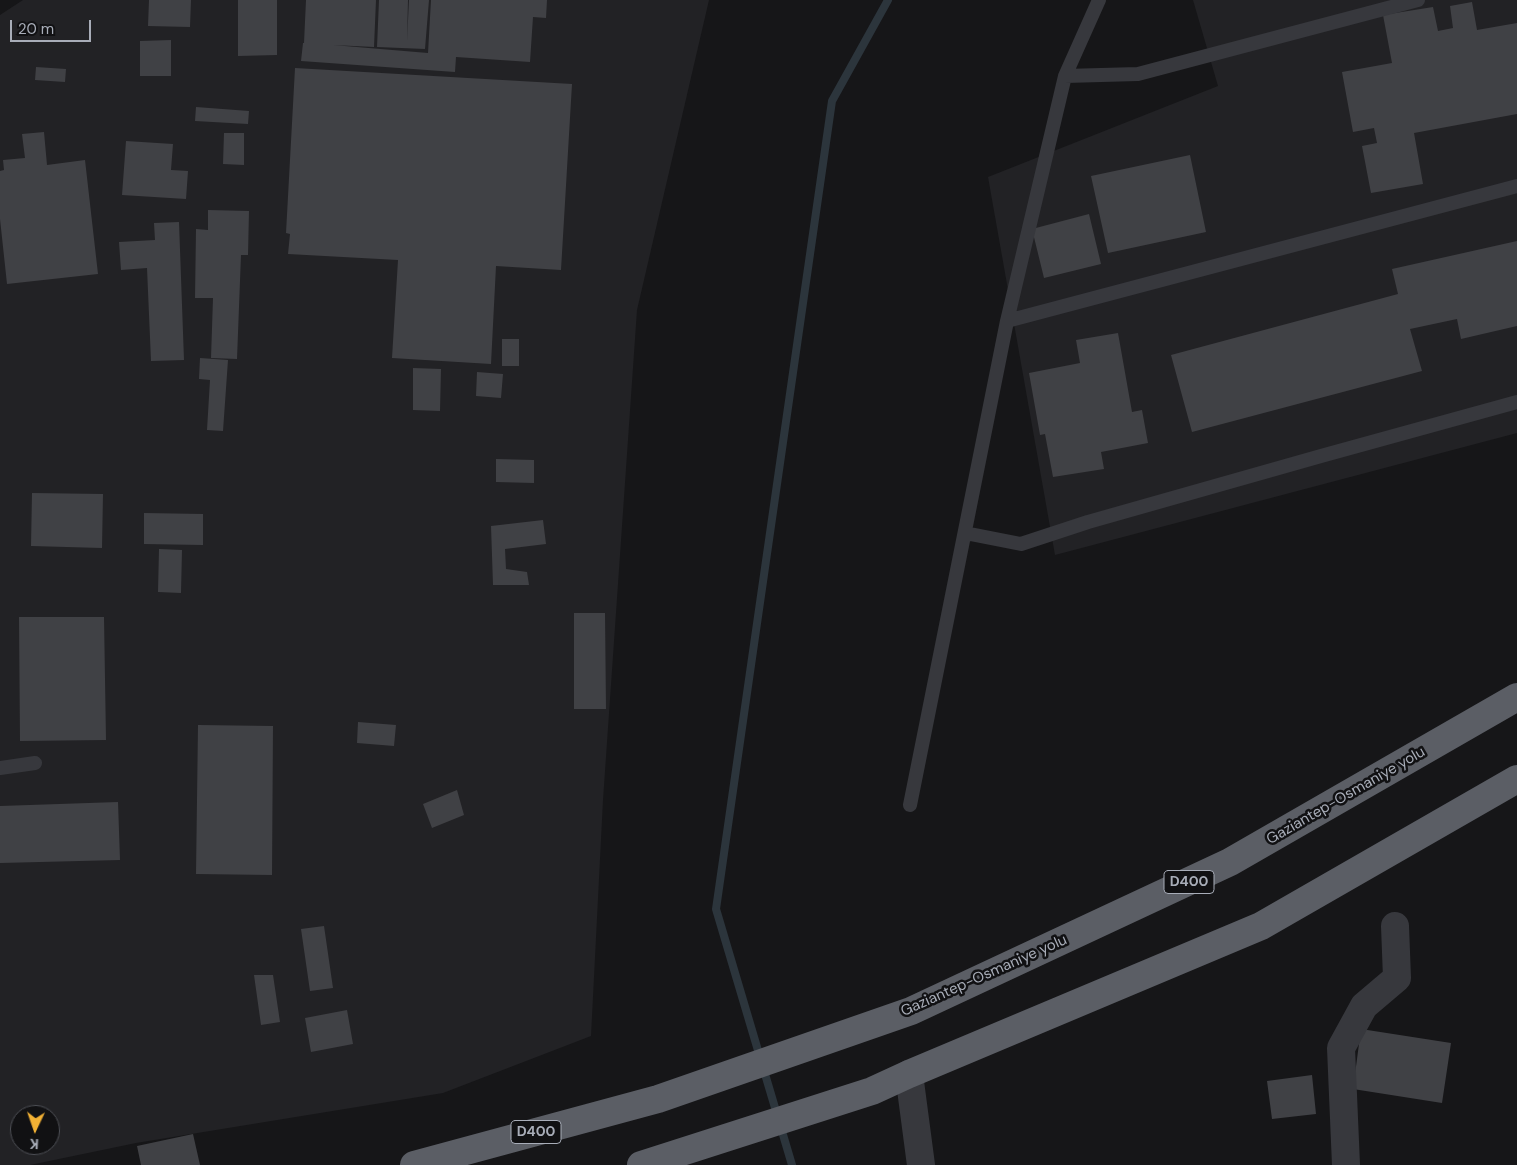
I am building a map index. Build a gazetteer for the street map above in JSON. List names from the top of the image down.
{
  "streets": {
    "highway": ["Gaziantep-Osmaniye yolu", "D400"]
  },
  "scale_bar": "20 m",
  "north": "bottom"
}
